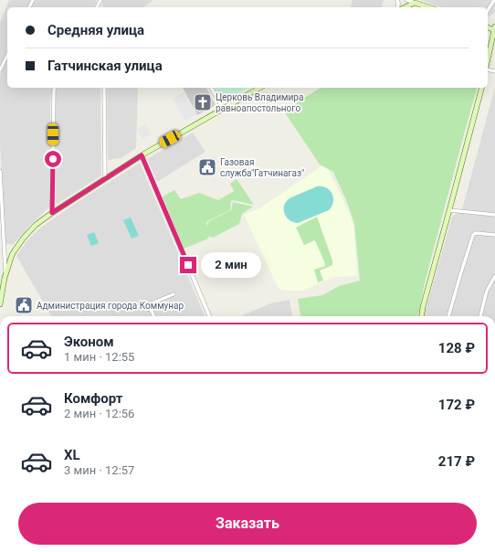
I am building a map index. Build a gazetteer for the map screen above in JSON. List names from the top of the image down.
{
  "places": {
    "church": ["Церковь Владимира равноапостольного"],
    "public building": ["Газовая служба\"Гатчинагаз\"", "Администрация города Коммунар"]
  },
  "page": {
    "banner": ["Средняя улица", "Гатчинская улица"],
    "bubble": "2 мин",
    "list": [
      {
        "name": "Эконом",
        "note": "1 мин · 12:55",
        "value": "128 ₽"
      },
      {
        "name": "Комфорт",
        "note": "2 мин · 12:56",
        "value": "172 ₽"
      },
      {
        "name": "XL",
        "note": "3 мин · 12:57",
        "value": "217 ₽"
      }
    ],
    "buttons": "Заказать"
  }
}
